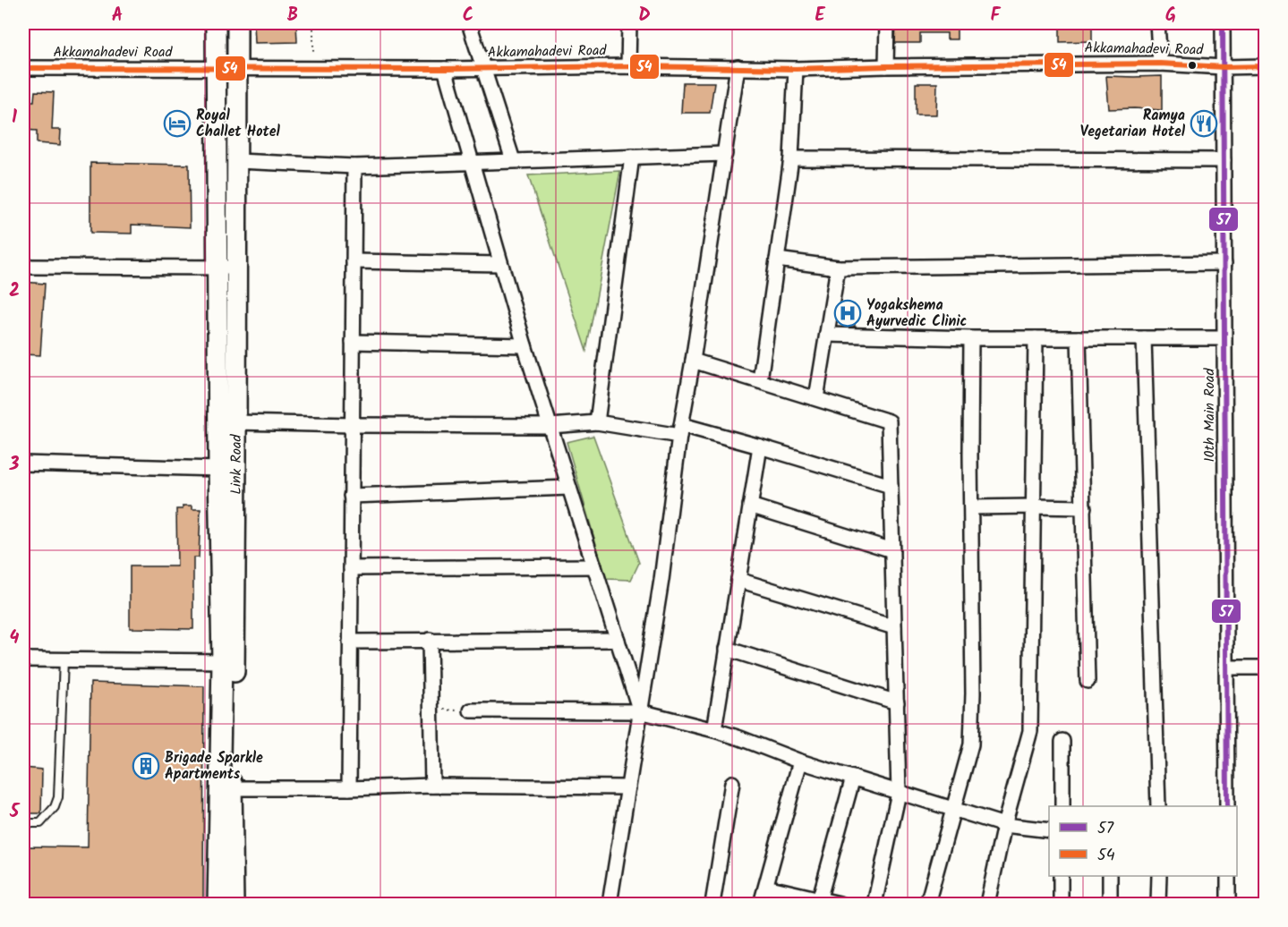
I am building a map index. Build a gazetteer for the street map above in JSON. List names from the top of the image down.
{
  "streets": {
    "main road": ["Link Road"],
    "street": ["Akkamahadevi Road", "10th Main Road"]
  },
  "crossings": [
    ["Akkamahadevi Road", "10th Main Road"],
    ["Akkamahadevi Road", "Link Road"]
  ],
  "places": {
    "hotel": ["Royal Challet Hotel"],
    "restaurant": ["Ramya Vegetarian Hotel"],
    "hospital": ["Yogakshema Ayurvedic Clinic"],
    "building": ["Brigade Sparkle Apartments"]
  },
  "lines": ["transit line 57", "transit line 54"],
  "legend": ["57", "54"],
  "grid": {
    "columns": [
      "A",
      "B",
      "C",
      "D",
      "E",
      "F",
      "G"
    ],
    "rows": [
      "1",
      "2",
      "3",
      "4",
      "5"
    ]
  }
}
